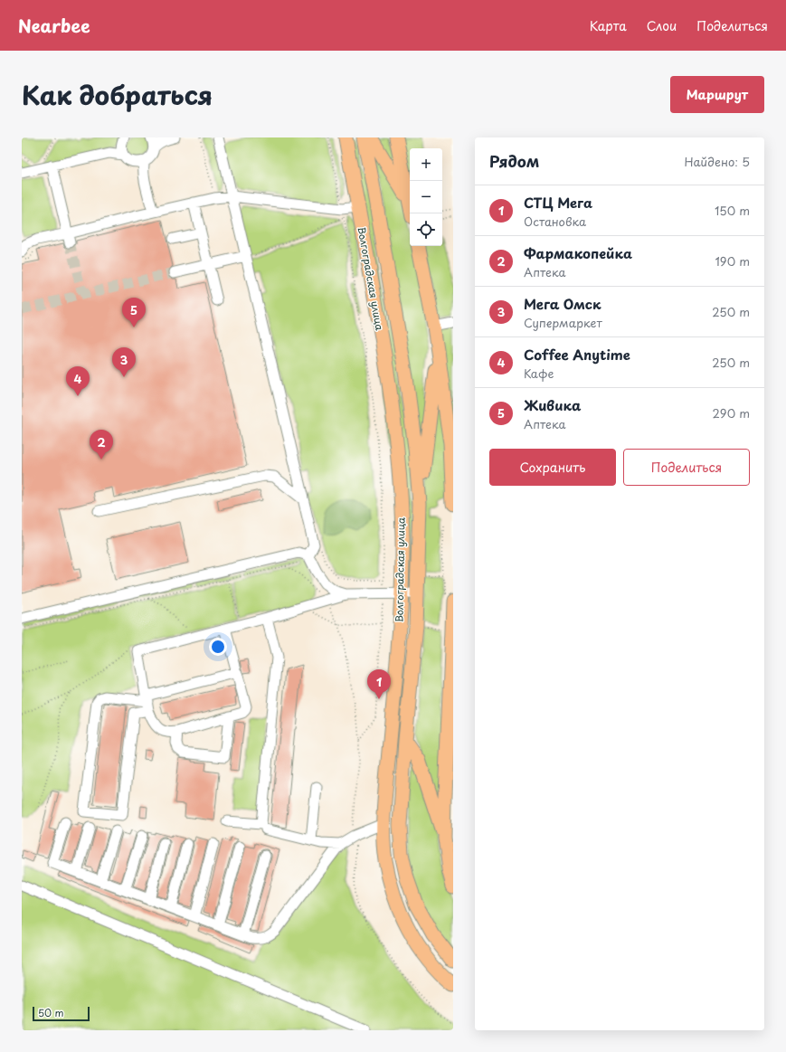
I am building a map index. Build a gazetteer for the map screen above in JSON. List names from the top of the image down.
{
  "streets": {
    "main road": ["Волгоградская улица"]
  },
  "scale_bar": "50 m",
  "page": {
    "header": "Nearbee",
    "nav": ["Карта", "Слои", "Поделиться"],
    "title": "Как добраться",
    "buttons": [
      "Маршрут",
      ["Сохранить", "Поделиться"]
    ],
    "heading": ["Рядом", "Найдено: 5"],
    "map_buttons": ["+", "−"],
    "list": [
      {
        "mark": "1",
        "name": "СТЦ Мега",
        "note": "Остановка",
        "value": "150 m"
      },
      {
        "mark": "2",
        "name": "Фармакопейка",
        "note": "Аптека",
        "value": "190 m"
      },
      {
        "mark": "3",
        "name": "Мега Омск",
        "note": "Супермаркет",
        "value": "250 m"
      },
      {
        "mark": "4",
        "name": "Coffee Anytime",
        "note": "Кафе",
        "value": "250 m"
      },
      {
        "mark": "5",
        "name": "Живика",
        "note": "Аптека",
        "value": "290 m"
      }
    ],
    "pins": [
      "5",
      "3",
      "4",
      "2",
      "1"
    ],
    "scale": "50 m"
  }
}
